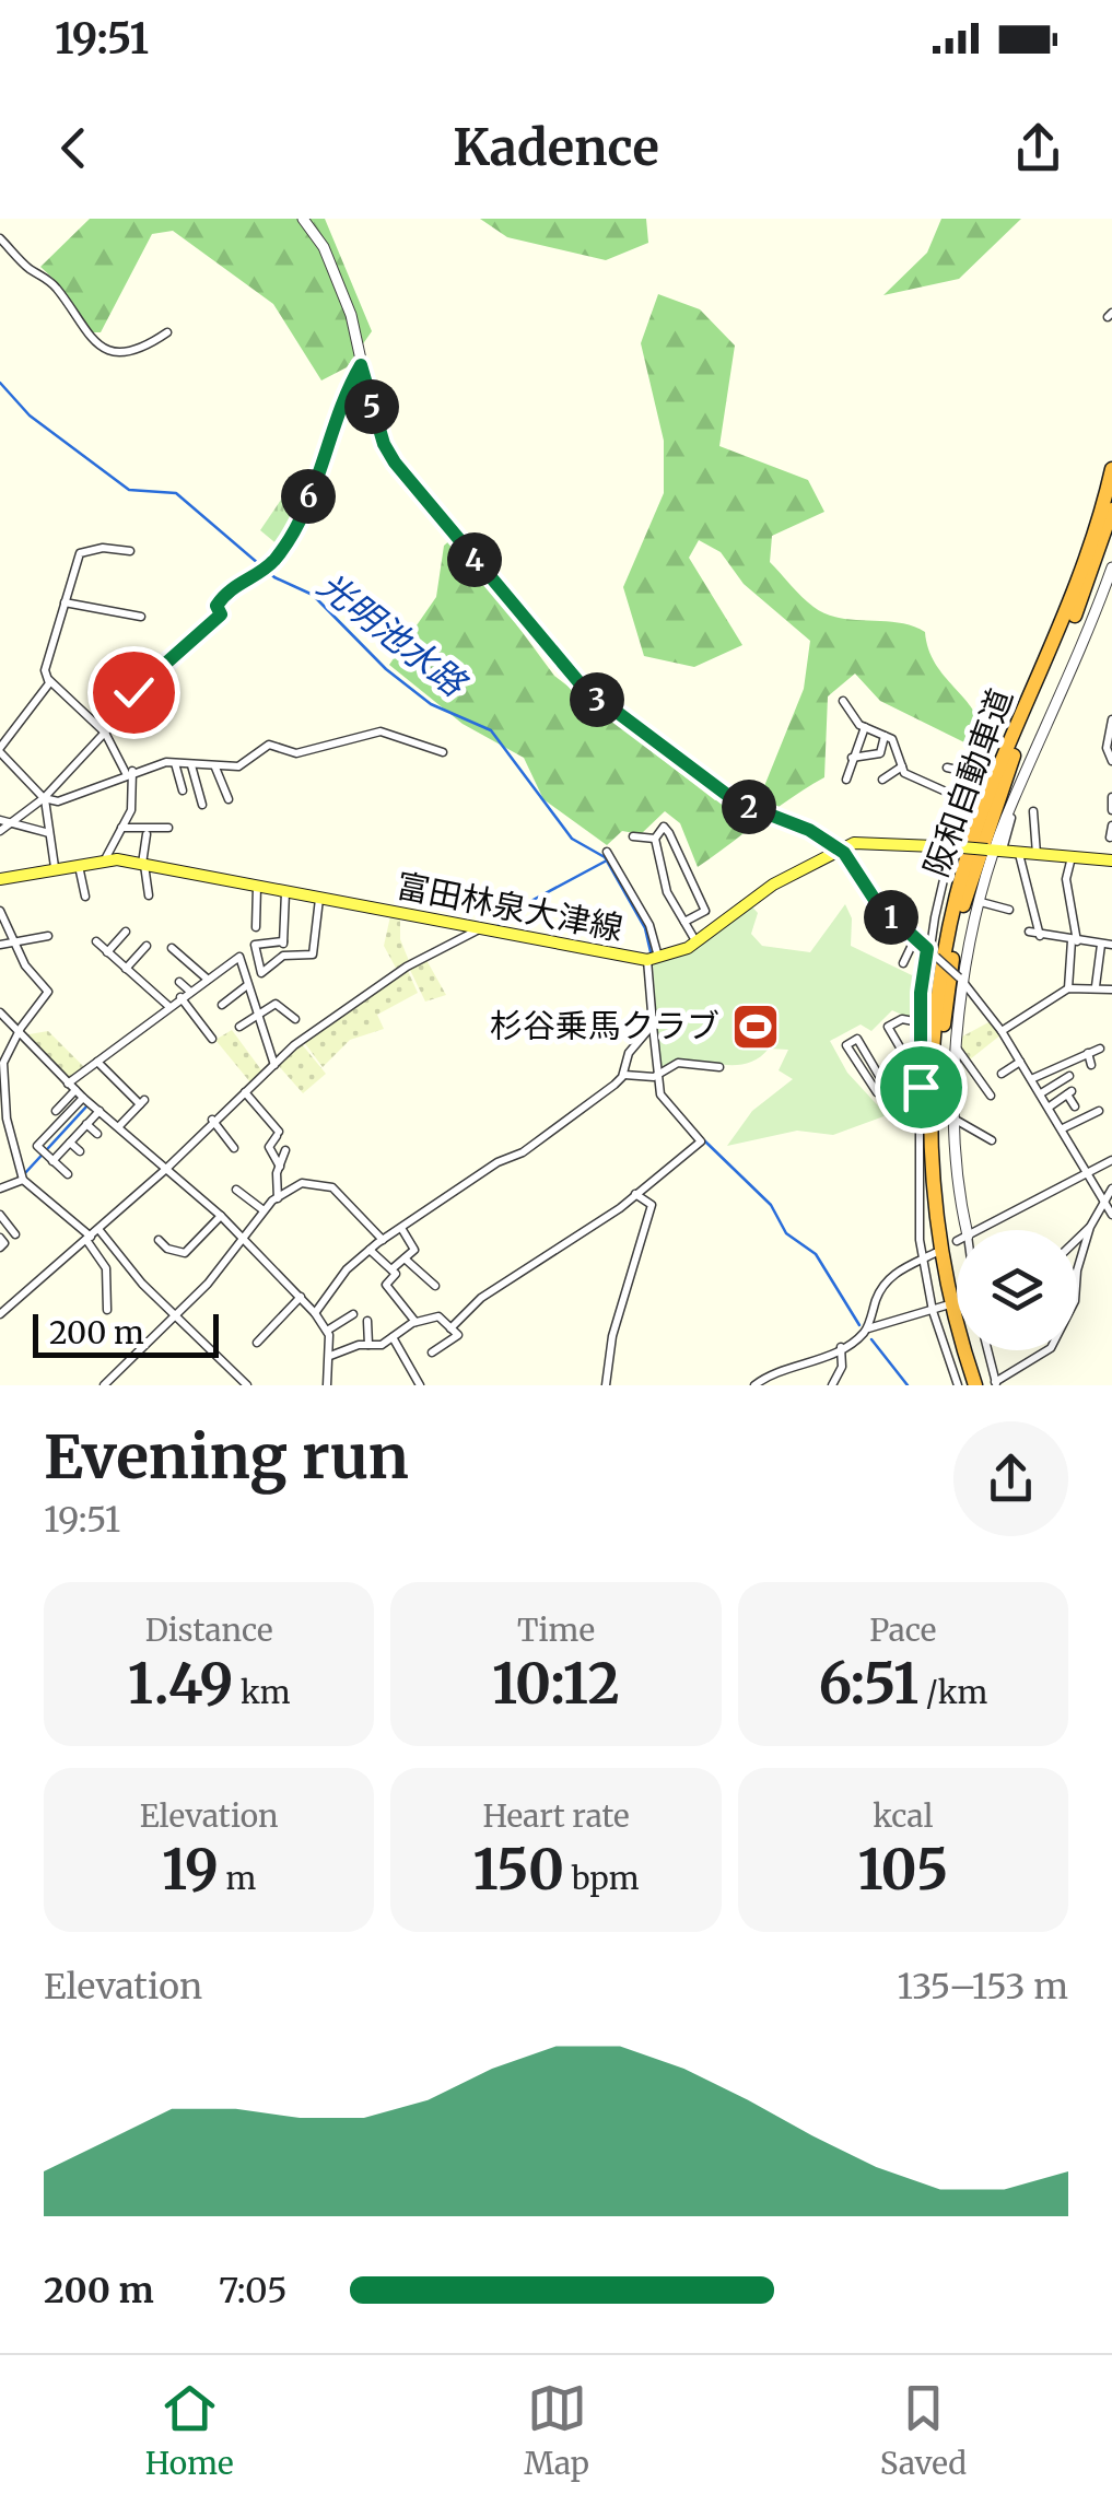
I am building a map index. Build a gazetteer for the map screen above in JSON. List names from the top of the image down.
{
  "streets": {
    "highway": ["阪和自動車道"],
    "main road": ["富田林泉大津線"]
  },
  "water": ["光明池水路"],
  "places": {
    "sports": ["杉谷乗馬クラブ"]
  },
  "scale_bar": "200 m",
  "page": {
    "status": "19:51",
    "header": "Kadence",
    "pins": [
      "5",
      "6",
      "4",
      "3",
      "2",
      "1"
    ],
    "scale": "200 m",
    "heading": ["Evening run", "19:51"],
    "stats": [
      ["Distance", "1.49 km"],
      ["Time", "10:12"],
      ["Pace", "6:51 /km"],
      ["Elevation", "19 m"],
      ["Heart rate", "150 bpm"],
      ["kcal", "105"]
    ],
    "chart": ["Elevation", "135–153 m"],
    "list": [
      {
        "name": "200 m",
        "note": "7:05"
      }
    ],
    "tabs": ["Home", "Map", "Saved"]
  }
}
